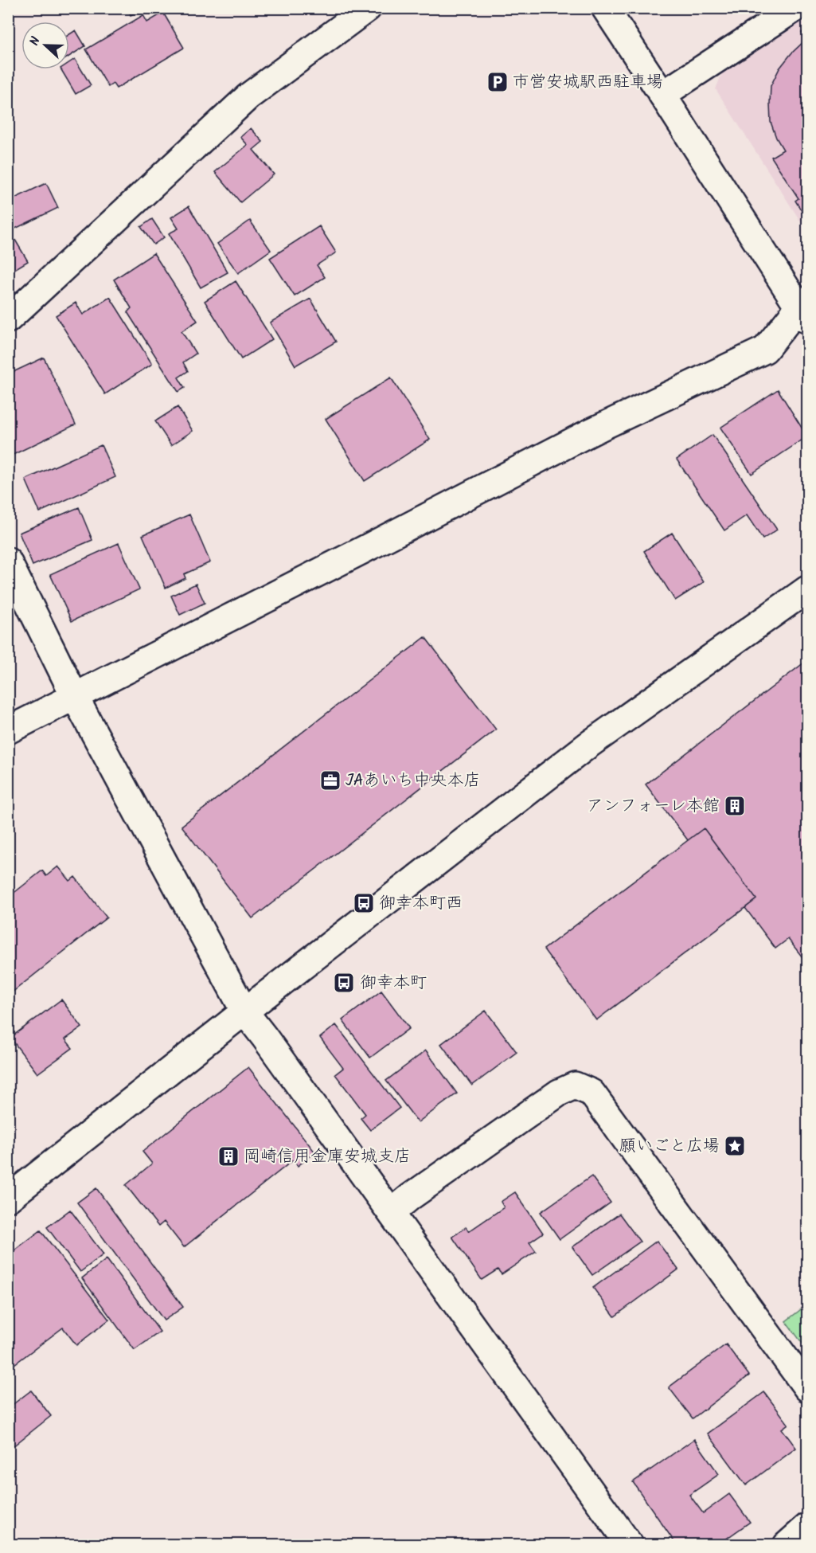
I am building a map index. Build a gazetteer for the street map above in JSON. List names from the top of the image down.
{
  "places": {
    "parking": ["市営安城駅西駐車場"],
    "office": ["JAあいち中央本店"],
    "building": ["アンフォーレ本館", "岡崎信用金庫安城支店"],
    "bus stop": ["御幸本町西", "御幸本町"],
    "place": ["願いごと広場"]
  },
  "north": "left"
}
